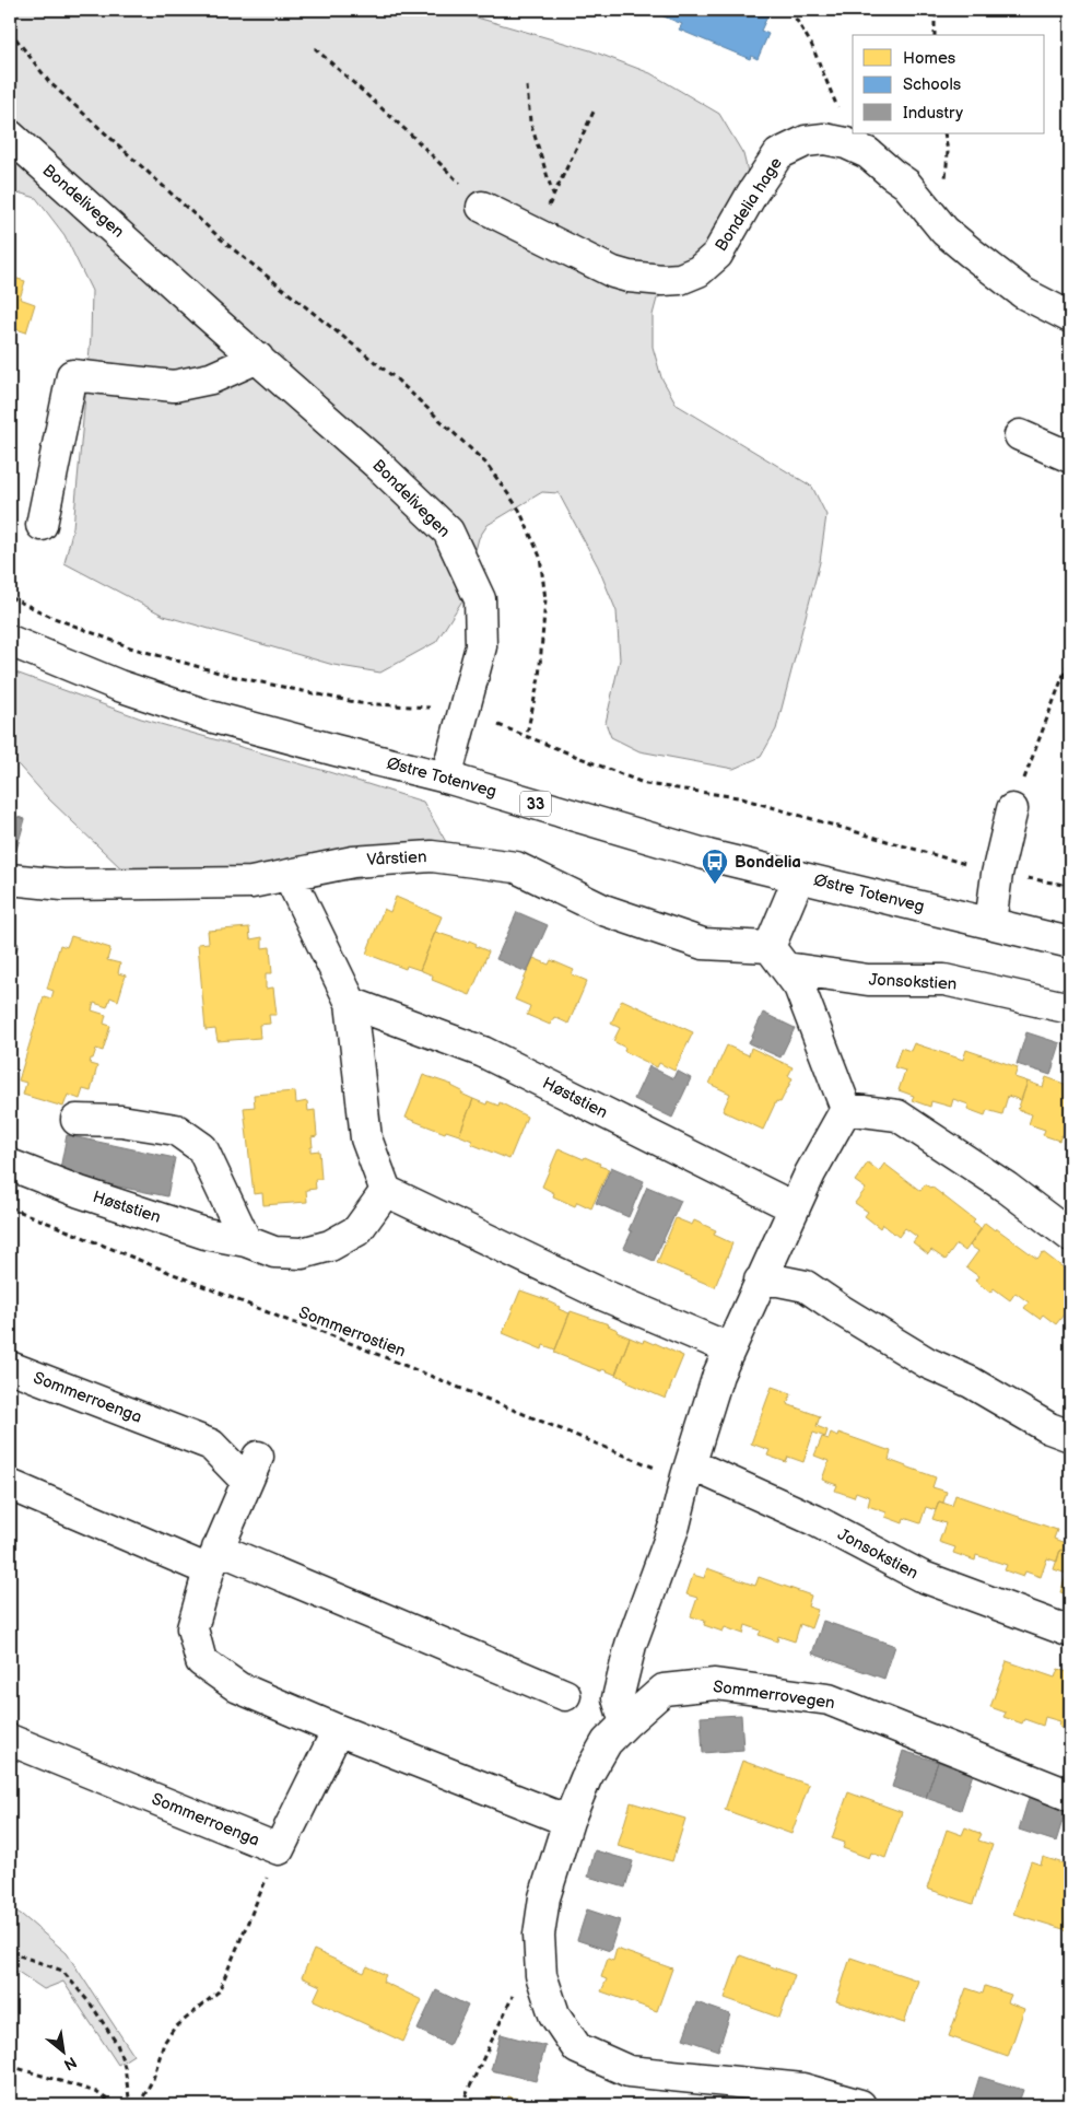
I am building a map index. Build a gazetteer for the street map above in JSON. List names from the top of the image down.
{
  "streets": {
    "street": [
      "Bondelivegen",
      "Bondelia hage",
      "Østre Totenveg",
      "33",
      "Vårstien",
      "Jonsokstien",
      "Høststien",
      "Sommerroenga",
      "Sommerrovegen"
    ],
    "path": ["Sommerrostien"]
  },
  "crossings": [
    ["Bondelivegen", "Østre Totenveg"],
    ["Vårstien", "Jonsokstien"],
    ["Jonsokstien", "Sommerrostien"],
    ["Sommerroenga", "Sommerrovegen"]
  ],
  "places": {
    "bus stop": ["Bondelia"]
  },
  "legend": ["Homes", "Schools", "Industry"],
  "north": "bottom right"
}
